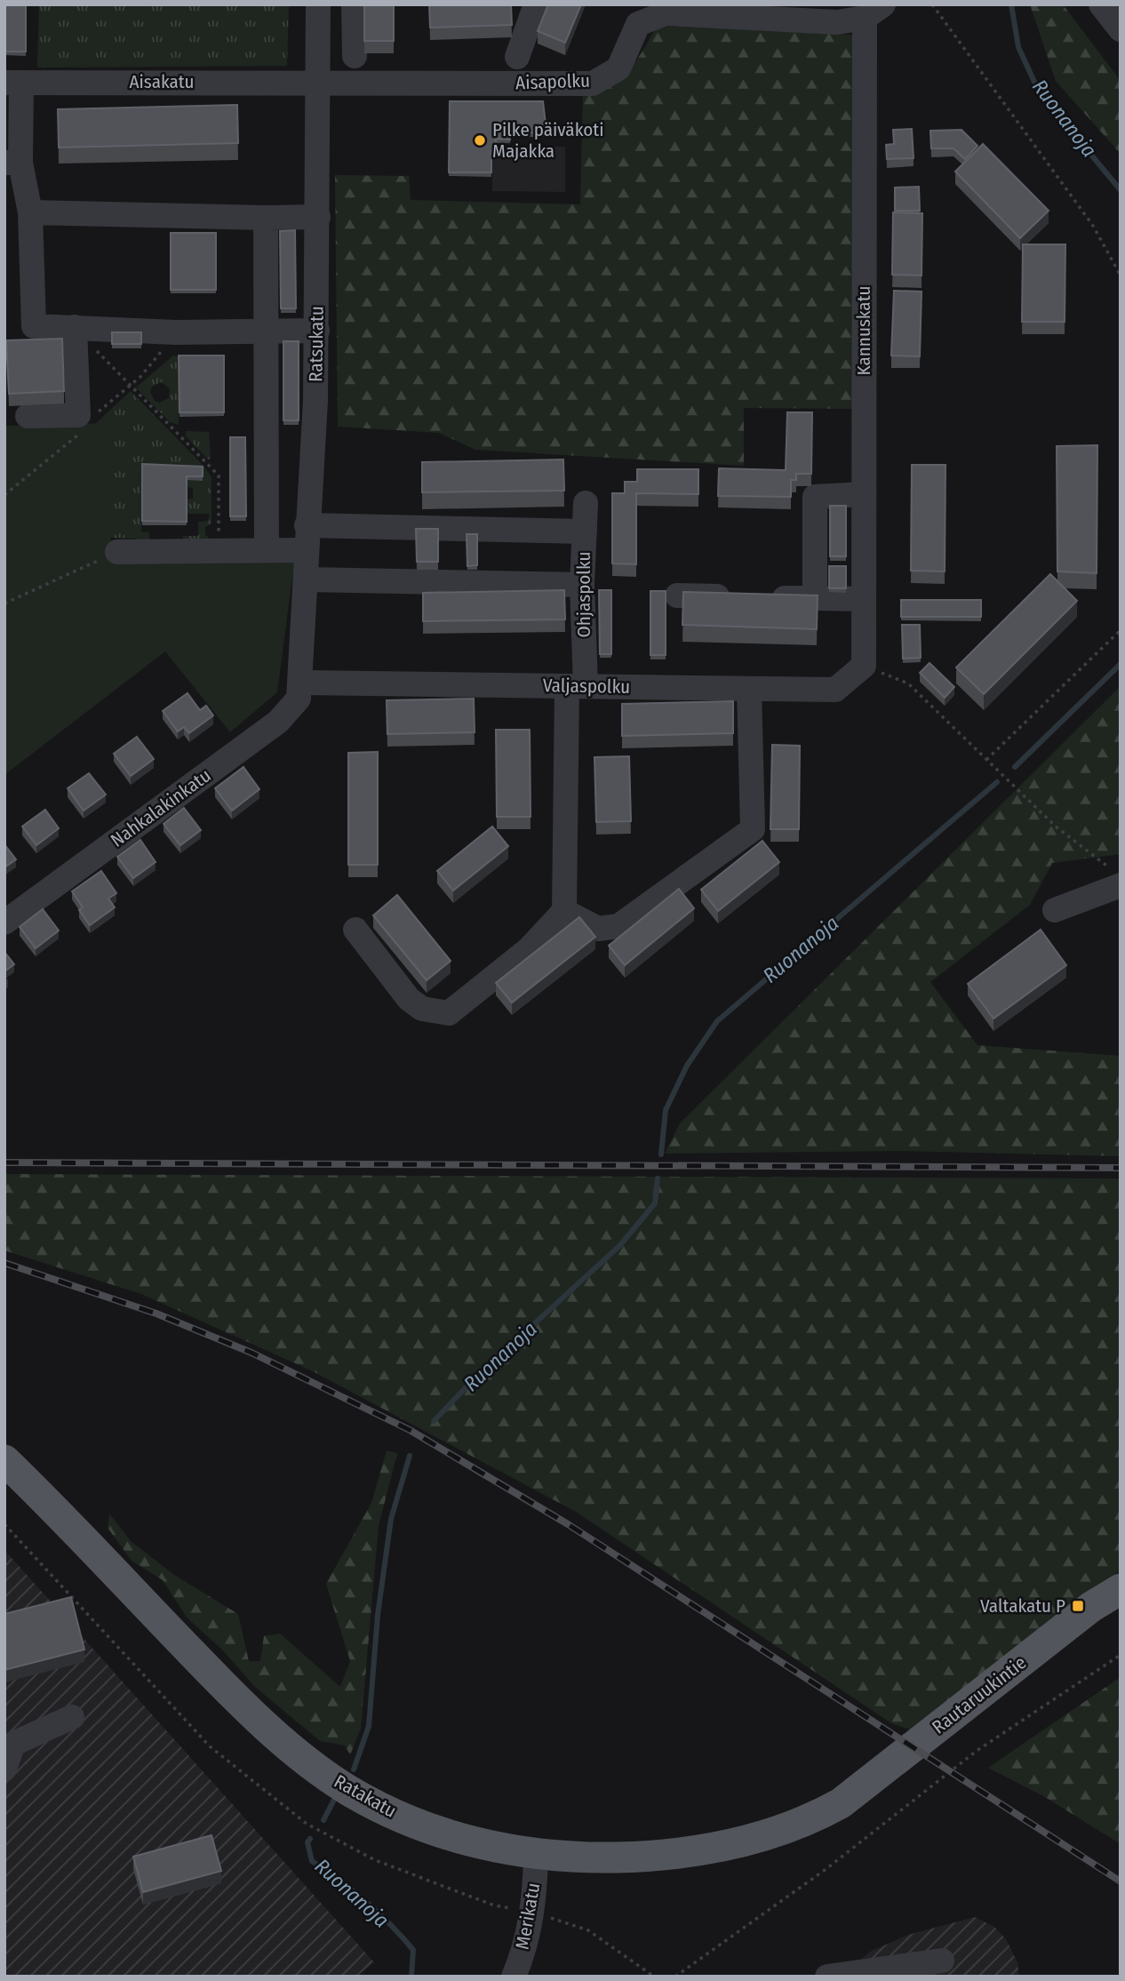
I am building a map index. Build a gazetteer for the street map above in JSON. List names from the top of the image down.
{
  "streets": {
    "main road": ["Rautaruukintie", "Ratakatu"],
    "street": [
      "Aisakatu",
      "Aisapolku",
      "Kannuskatu",
      "Ratsukatu",
      "Ohjaspolku",
      "Valjaspolku",
      "Nahkalakinkatu",
      "Merikatu"
    ]
  },
  "crossings": [
    ["Aisakatu", "Aisapolku"],
    ["Aisakatu", "Ratsukatu"],
    ["Aisapolku", "Kannuskatu"],
    ["Aisapolku", "Ratsukatu"],
    ["Kannuskatu", "Valjaspolku"],
    ["Ratsukatu", "Valjaspolku"],
    ["Ratsukatu", "Nahkalakinkatu"],
    ["Ohjaspolku", "Valjaspolku"],
    ["Valjaspolku", "Nahkalakinkatu"],
    ["Rautaruukintie", "Ratakatu"],
    ["Ratakatu", "Merikatu"]
  ],
  "water": ["Ruonanoja"],
  "places": {
    "other": ["Pilke päiväkoti Majakka"],
    "transit": ["Valtakatu P"]
  }
}
